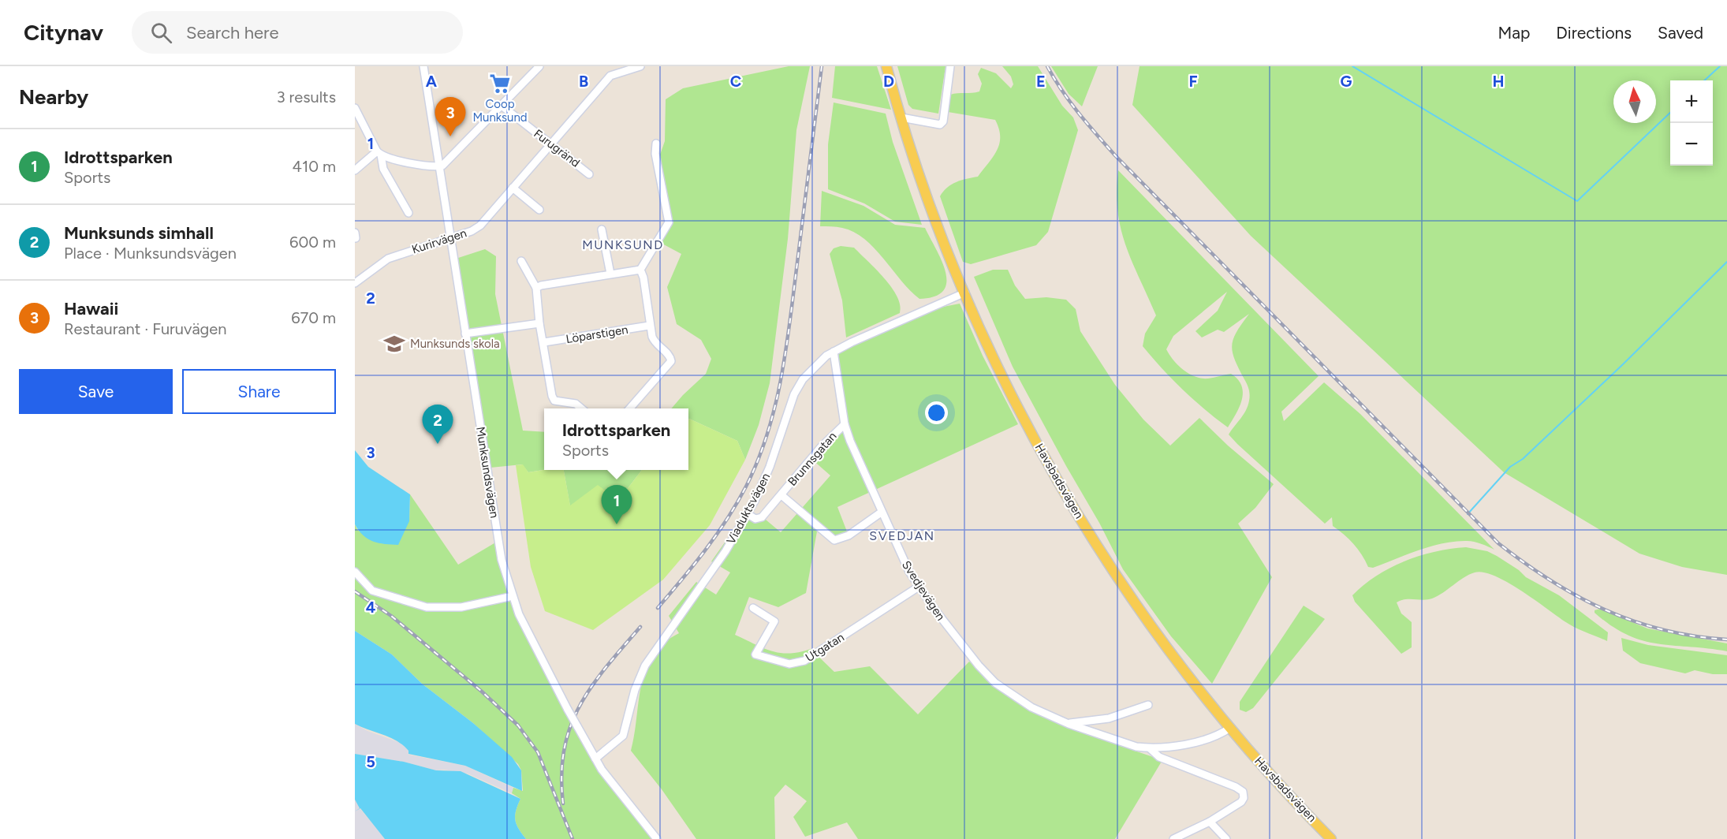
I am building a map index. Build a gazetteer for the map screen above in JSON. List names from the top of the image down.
{
  "streets": {
    "main road": ["Havsbadsvägen"],
    "street": [
      "Furugränd",
      "Kurirvägen",
      "Löparstigen",
      "Brunnsgatan",
      "Munksundsvägen",
      "Viaduktsvägen",
      "Svedjevägen",
      "Utgatan"
    ]
  },
  "crossings": [
    ["Furugränd", "Kurirvägen"],
    ["Kurirvägen", "Munksundsvägen"],
    ["Brunnsgatan", "Viaduktsvägen"],
    ["Brunnsgatan", "Svedjevägen"],
    ["Munksundsvägen", "Viaduktsvägen"],
    ["Havsbadsvägen", "Viaduktsvägen"],
    ["Havsbadsvägen", "Svedjevägen"],
    ["Viaduktsvägen", "Svedjevägen"],
    ["Svedjevägen", "Utgatan"]
  ],
  "districts": ["MUNKSUND", "SVEDJAN"],
  "places": {
    "supermarket": ["Coop Munksund"],
    "school or university": ["Munksunds skola"]
  },
  "north": "top",
  "page": {
    "header": "Citynav",
    "search": "Search here",
    "nav": ["Map", "Directions", "Saved"],
    "heading": ["Nearby", "3 results"],
    "map_buttons": ["+", "−"],
    "pins": ["3", "2", "1"],
    "list": [
      {
        "mark": "1",
        "name": "Idrottsparken",
        "note": "Sports",
        "value": "410 m"
      },
      {
        "mark": "2",
        "name": "Munksunds simhall",
        "note": "Place · Munksundsvägen",
        "value": "600 m"
      },
      {
        "mark": "3",
        "name": "Hawaii",
        "note": "Restaurant · Furuvägen",
        "value": "670 m"
      }
    ],
    "buttons": ["Save", "Share"],
    "popup": ["Idrottsparken", "Sports"]
  },
  "grid": {
    "columns": [
      "A",
      "B",
      "C",
      "D",
      "E",
      "F",
      "G",
      "H"
    ],
    "rows": [
      "1",
      "2",
      "3",
      "4",
      "5"
    ]
  }
}
